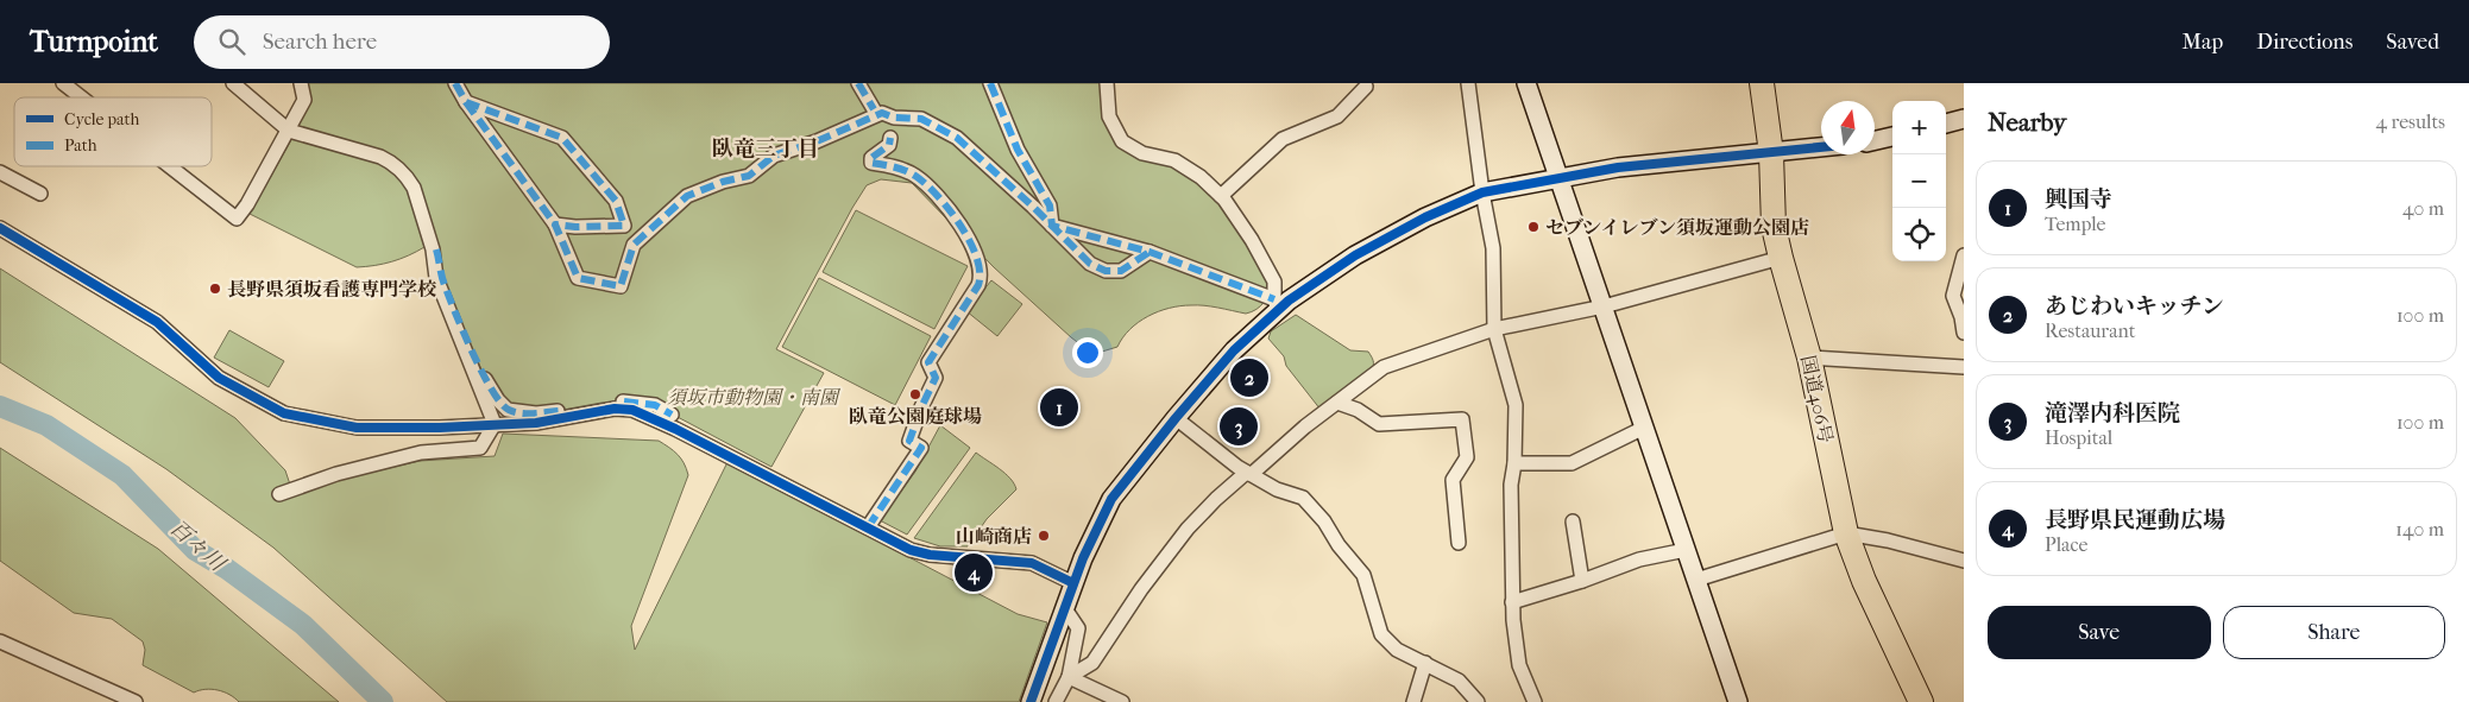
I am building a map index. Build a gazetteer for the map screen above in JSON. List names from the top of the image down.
{
  "streets": {
    "highway": ["国道406号"]
  },
  "districts": ["臥竜三丁目"],
  "water": ["百々川"],
  "parks": ["須坂市動物園・南園"],
  "places": [
    "セブンイレブン須坂運動公園店",
    "長野県須坂看護専門学校",
    "臥竜公園庭球場",
    "山崎商店"
  ],
  "legend": ["Cycle path", "Path"],
  "north": "top",
  "page": {
    "header": "Turnpoint",
    "search": "Search here",
    "nav": ["Map", "Directions", "Saved"],
    "heading": ["Nearby", "4 results"],
    "map_buttons": ["+", "−"],
    "list": [
      {
        "mark": "1",
        "name": "興国寺",
        "note": "Temple",
        "value": "40 m"
      },
      {
        "mark": "2",
        "name": "あじわいキッチン",
        "note": "Restaurant",
        "value": "100 m"
      },
      {
        "mark": "3",
        "name": "滝澤内科医院",
        "note": "Hospital",
        "value": "100 m"
      },
      {
        "mark": "4",
        "name": "長野県民運動広場",
        "note": "Place",
        "value": "140 m"
      }
    ],
    "pins": [
      "2",
      "1",
      "3",
      "4"
    ],
    "buttons": ["Save", "Share"]
  }
}
